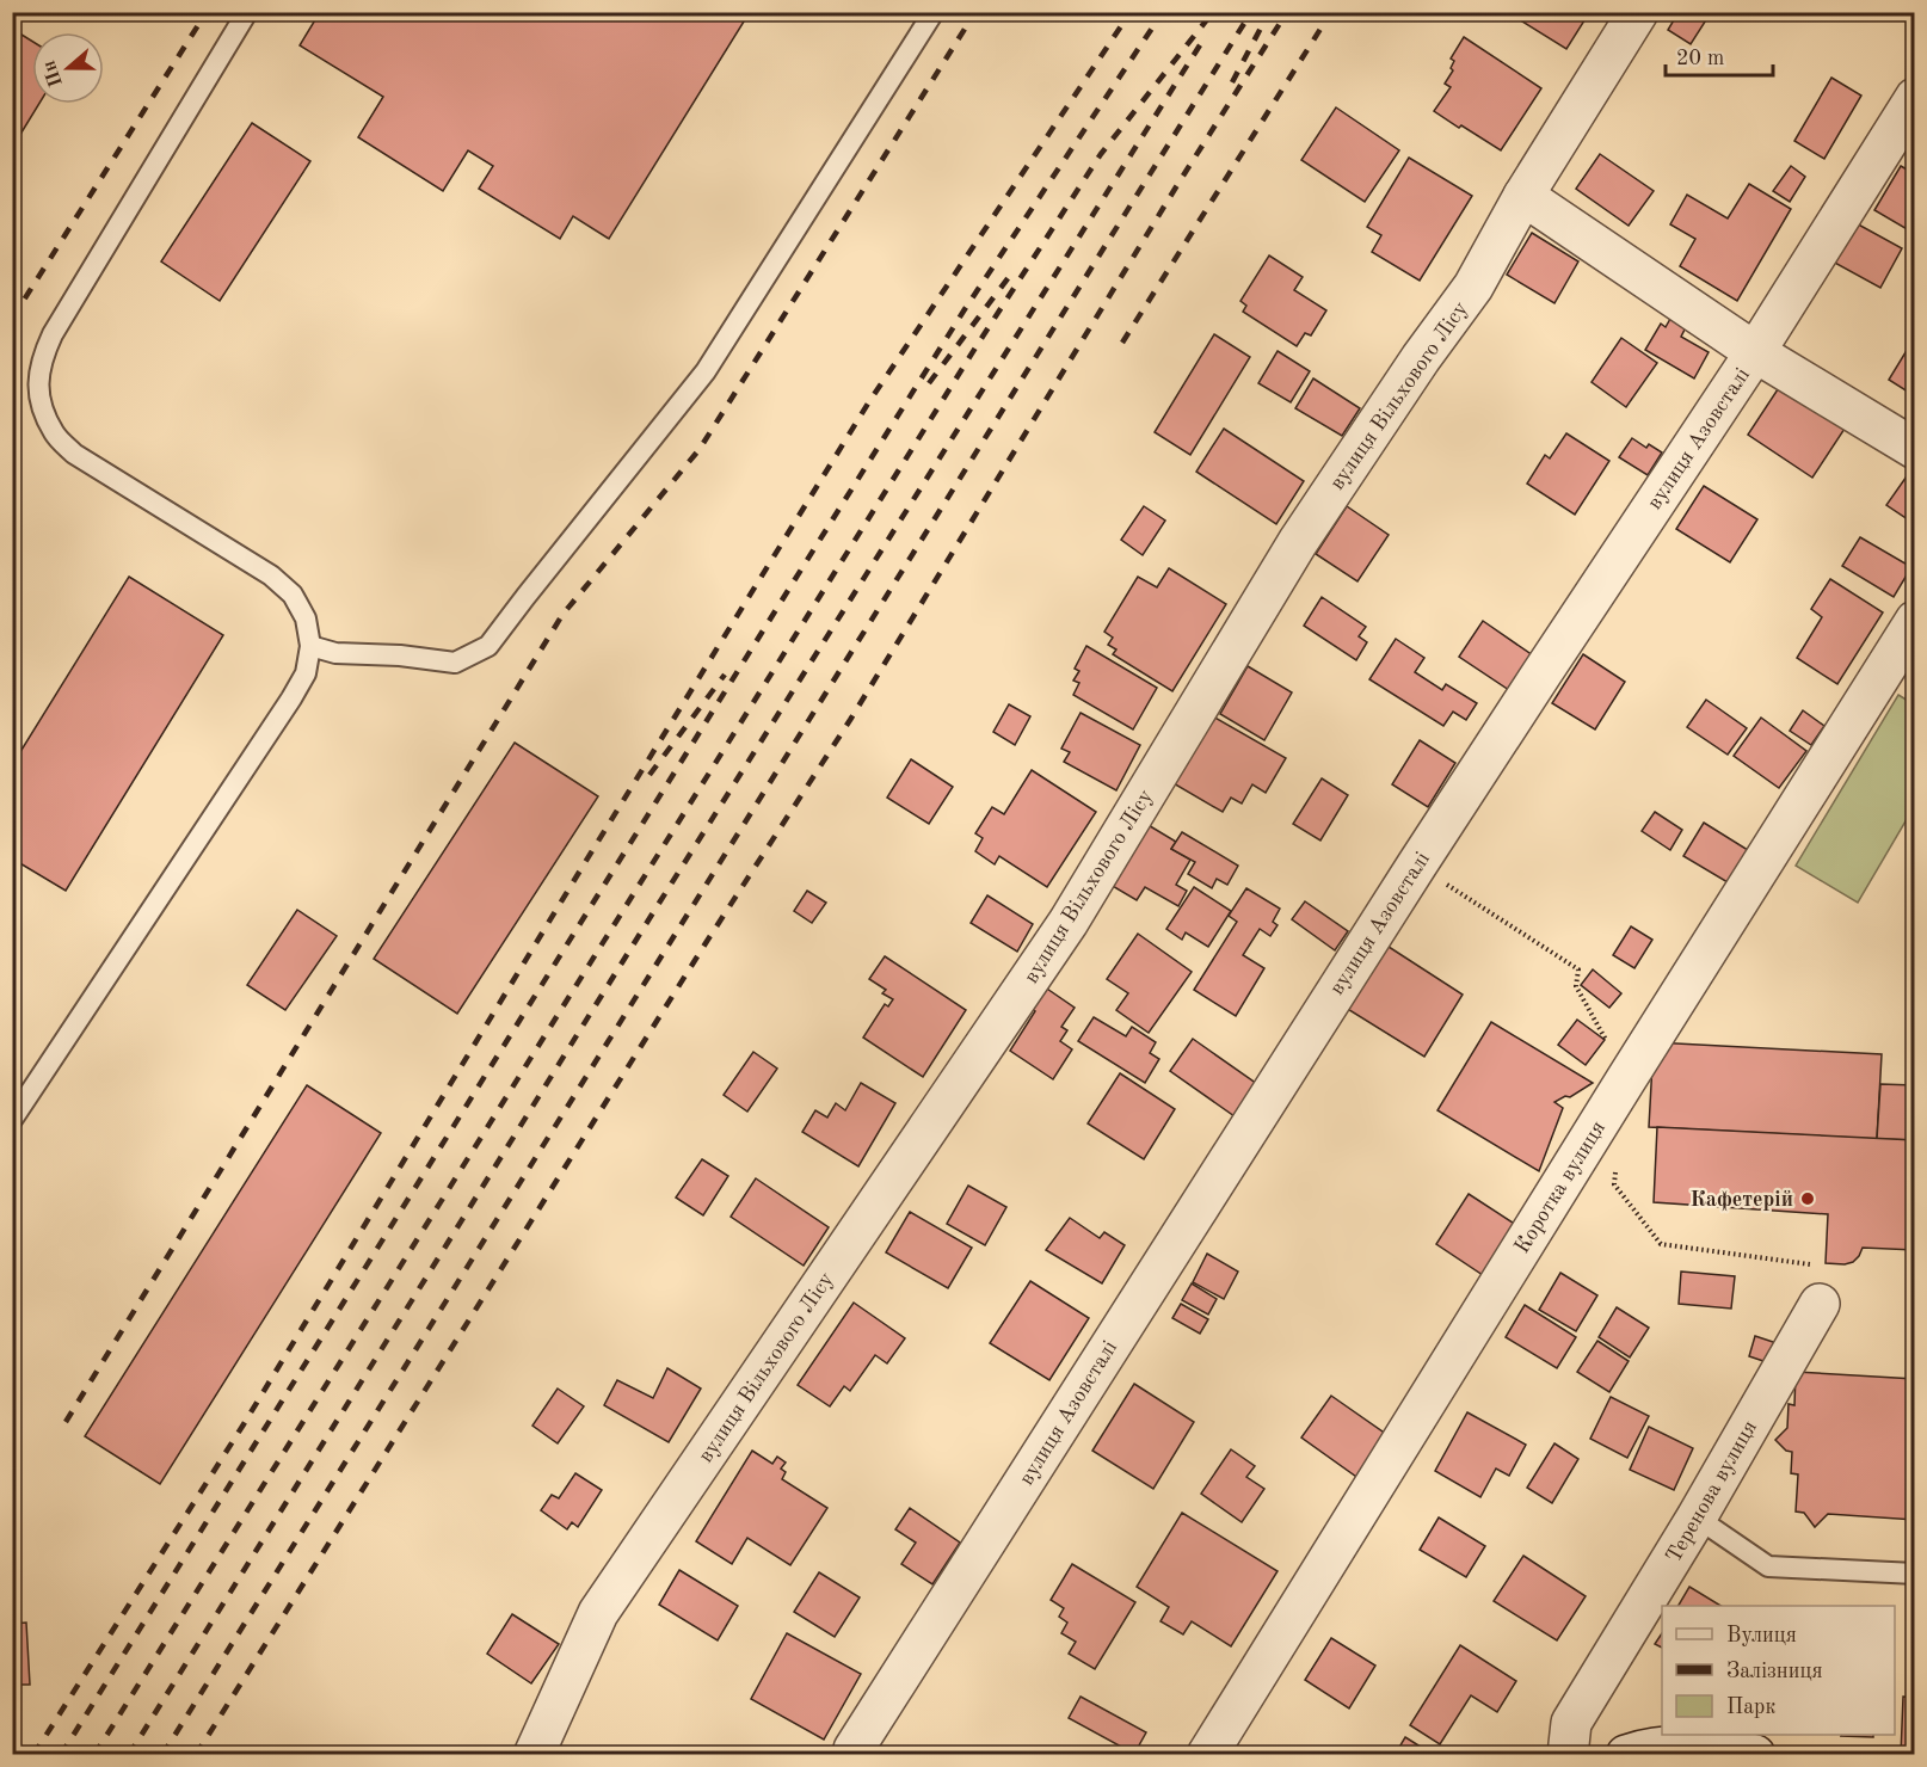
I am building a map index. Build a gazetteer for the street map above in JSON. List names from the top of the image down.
{
  "streets": {
    "street": [
      "вулиця Вільхового Лісу",
      "вулиця Азовсталі",
      "Коротка вулиця",
      "Теренова вулиця"
    ]
  },
  "places": ["Кафетерій"],
  "legend": ["Вулиця", "Залізниця", "Парк"],
  "scale_bar": "20 m",
  "north": "left"
}
